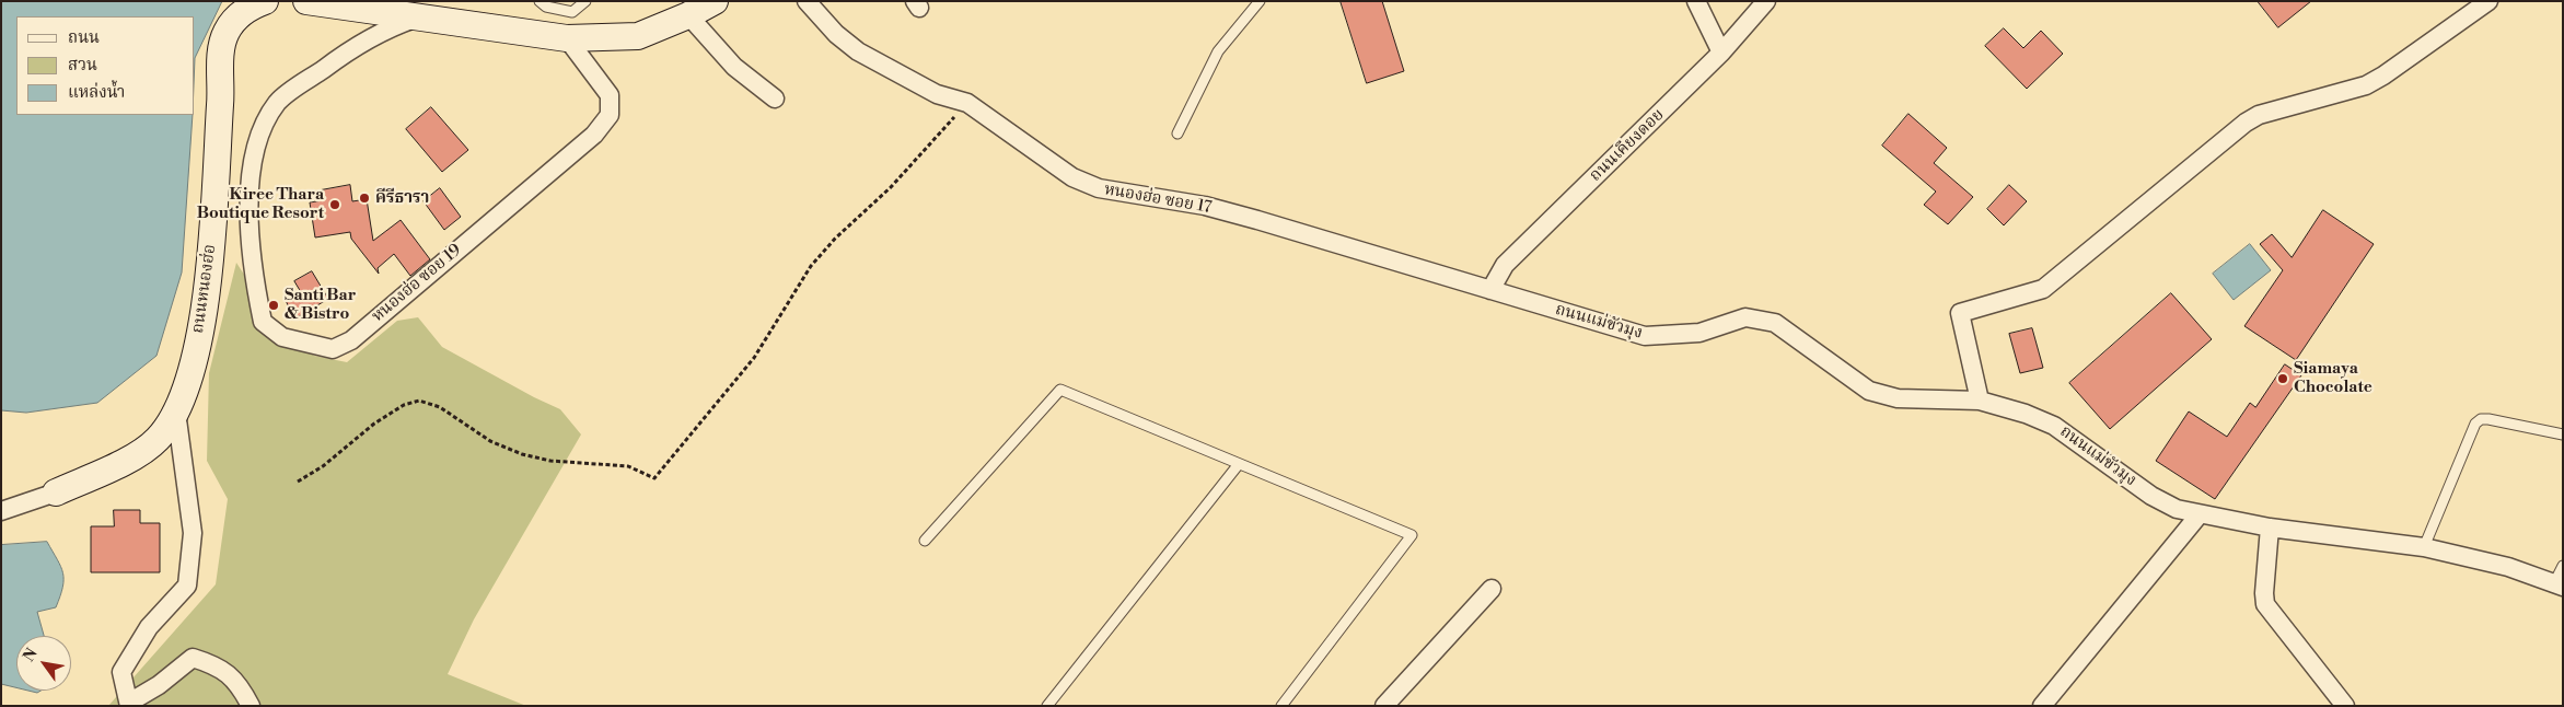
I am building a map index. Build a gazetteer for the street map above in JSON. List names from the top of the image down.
{
  "streets": {
    "street": [
      "ถนนเคียงดอย",
      "หนองฮ่อ ซอย 17",
      "หนองฮ่อ ซอย 19",
      "ถนนหนองฮ่อ",
      "ถนนแม่ขัวมุง"
    ]
  },
  "crossings": [
    ["ถนนเคียงดอย", "หนองฮ่อ ซอย 17"],
    ["ถนนเคียงดอย", "ถนนแม่ขัวมุง"],
    ["หนองฮ่อ ซอย 17", "ถนนแม่ขัวมุง"]
  ],
  "places": [
    "คีรีธารา",
    "Kiree Thara Boutique Resort",
    "Santi Bar & Bistro",
    "Siamaya Chocolate"
  ],
  "legend": ["ถนน", "สวน", "แหล่งน้ำ"],
  "north": "top left"
}
